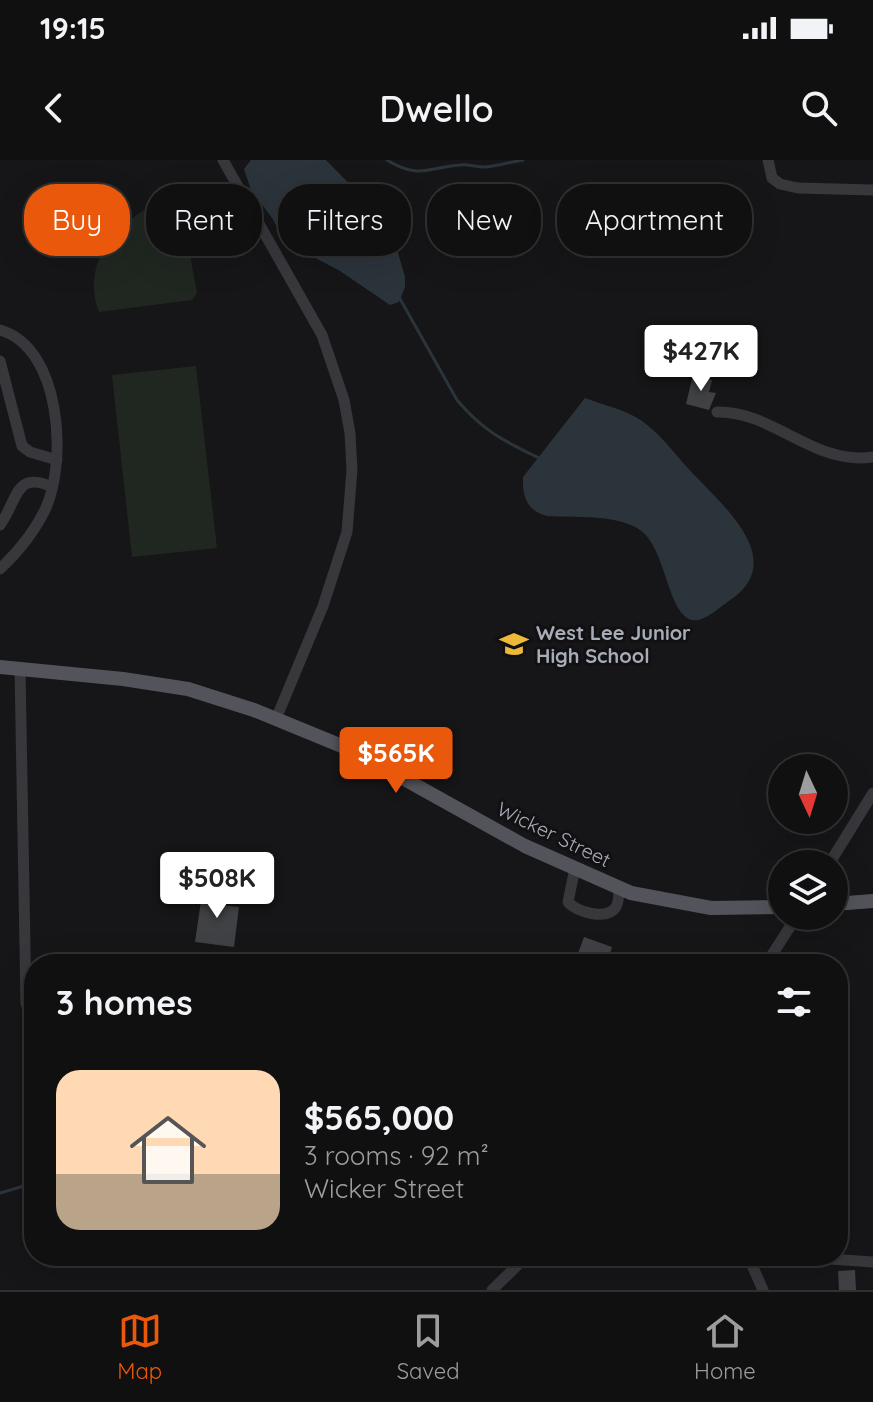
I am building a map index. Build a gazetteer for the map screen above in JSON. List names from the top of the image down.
{
  "streets": {
    "main road": ["Wicker Street"]
  },
  "places": {
    "school or university": ["West Lee Junior High School"]
  },
  "north": "bottom",
  "page": {
    "status": "19:15",
    "header": "Dwello",
    "chip": [
      "Buy",
      "Rent",
      "Filters",
      "New",
      "Apartment"
    ],
    "price": ["$427K", "$565K", "$508K"],
    "heading": "3 homes",
    "list": [
      {
        "name": "$565,000",
        "note": "3 rooms · 92 m² · Wicker Street"
      }
    ],
    "tabs": ["Map", "Saved", "Home"]
  }
}
